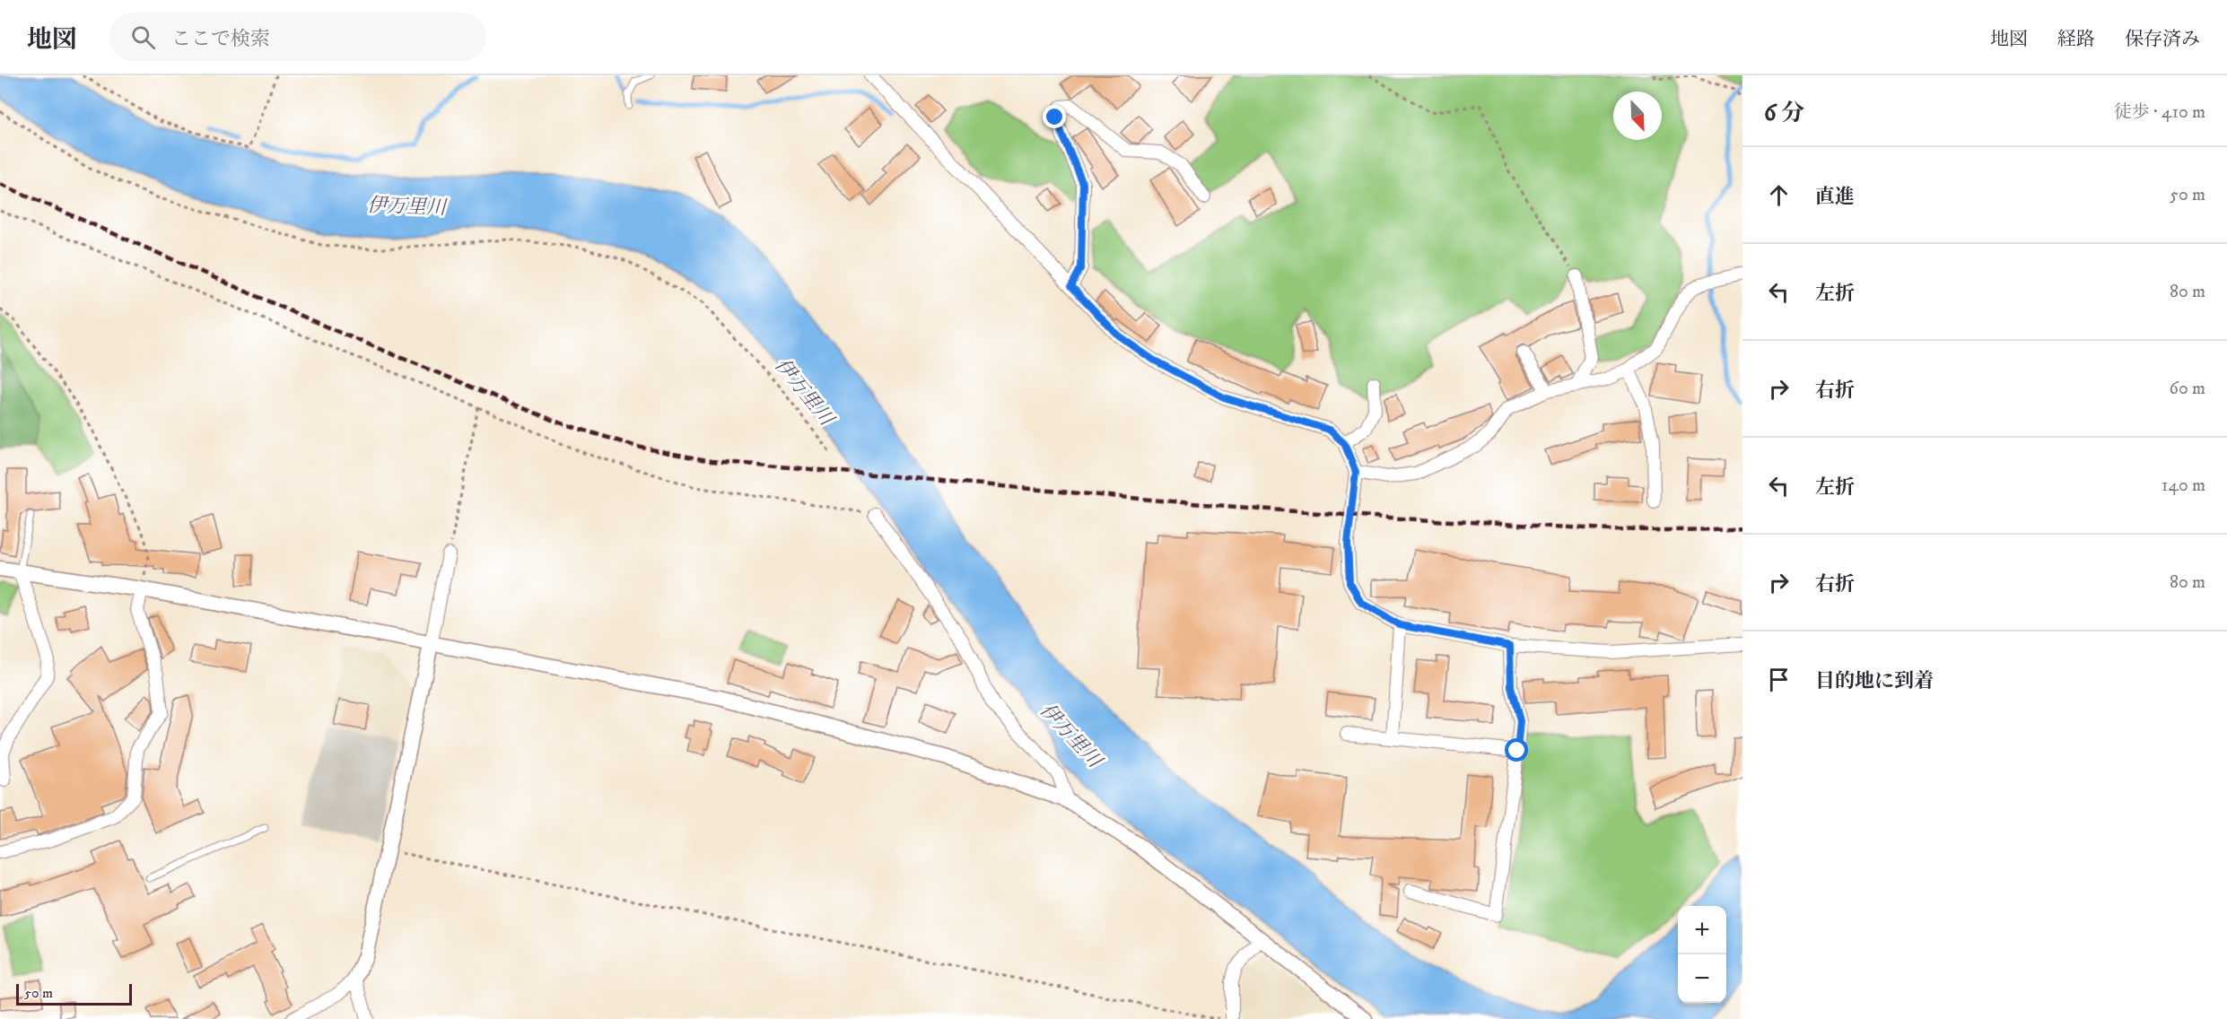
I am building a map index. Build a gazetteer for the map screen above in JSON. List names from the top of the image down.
{
  "water": ["伊万里川"],
  "scale_bar": "50 m",
  "north": "bottom right",
  "page": {
    "header": "地図",
    "search": "ここで検索",
    "nav": ["地図", "経路", "保存済み"],
    "heading": ["6 分", "徒歩 · 410 m"],
    "list": [
      ["直進", "50 m"],
      ["左折", "80 m"],
      ["右折", "60 m"],
      ["左折", "140 m"],
      ["右折", "80 m"],
      "目的地に到着"
    ],
    "map_buttons": ["+", "−"],
    "scale": "50 m"
  }
}
